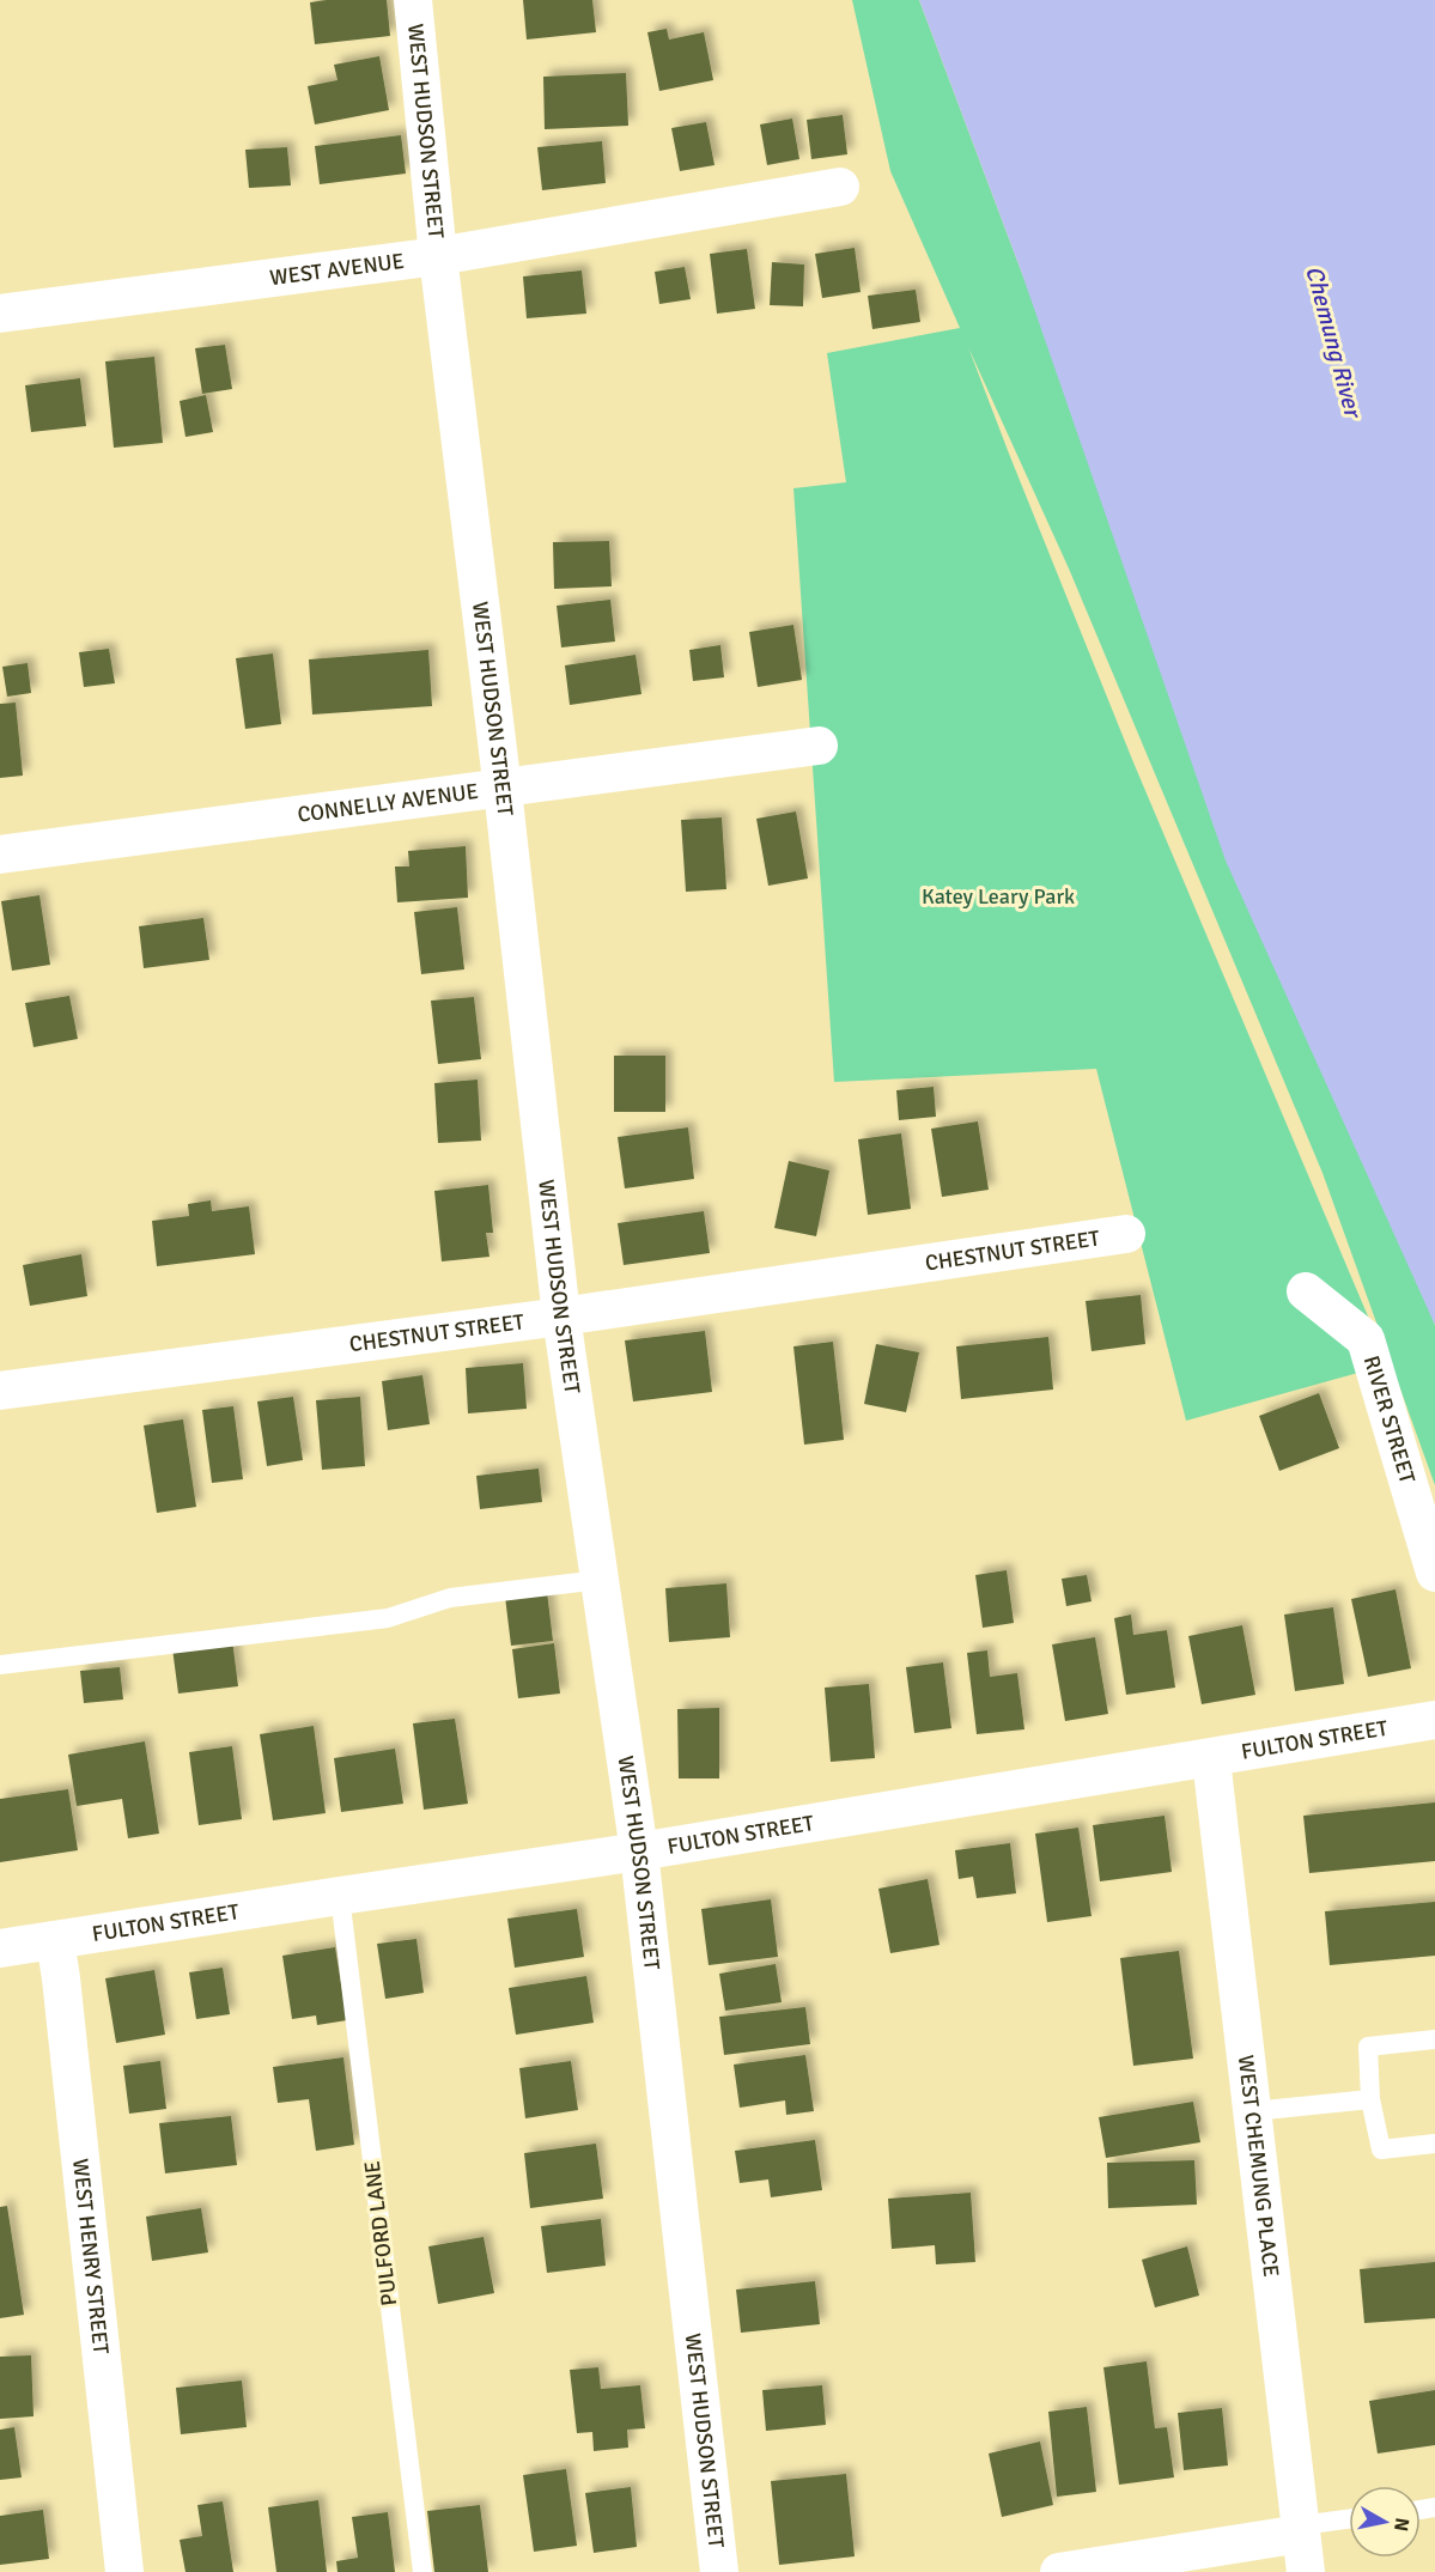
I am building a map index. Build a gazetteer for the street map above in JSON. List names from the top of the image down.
{
  "streets": {
    "street": [
      "WEST HUDSON STREET",
      "WEST AVENUE",
      "CONNELLY AVENUE",
      "CHESTNUT STREET",
      "RIVER STREET",
      "FULTON STREET",
      "WEST CHEMUNG PLACE",
      "WEST HENRY STREET"
    ],
    "lane": ["PULFORD LANE"]
  },
  "crossings": [
    ["WEST HUDSON STREET", "WEST AVENUE"],
    ["WEST HUDSON STREET", "CONNELLY AVENUE"],
    ["WEST HUDSON STREET", "CHESTNUT STREET"],
    ["WEST HUDSON STREET", "FULTON STREET"],
    ["FULTON STREET", "WEST CHEMUNG PLACE"],
    ["FULTON STREET", "PULFORD LANE"],
    ["FULTON STREET", "WEST HENRY STREET"]
  ],
  "water": ["Chemung River"],
  "parks": ["Katey Leary Park"],
  "north": "right"
}
